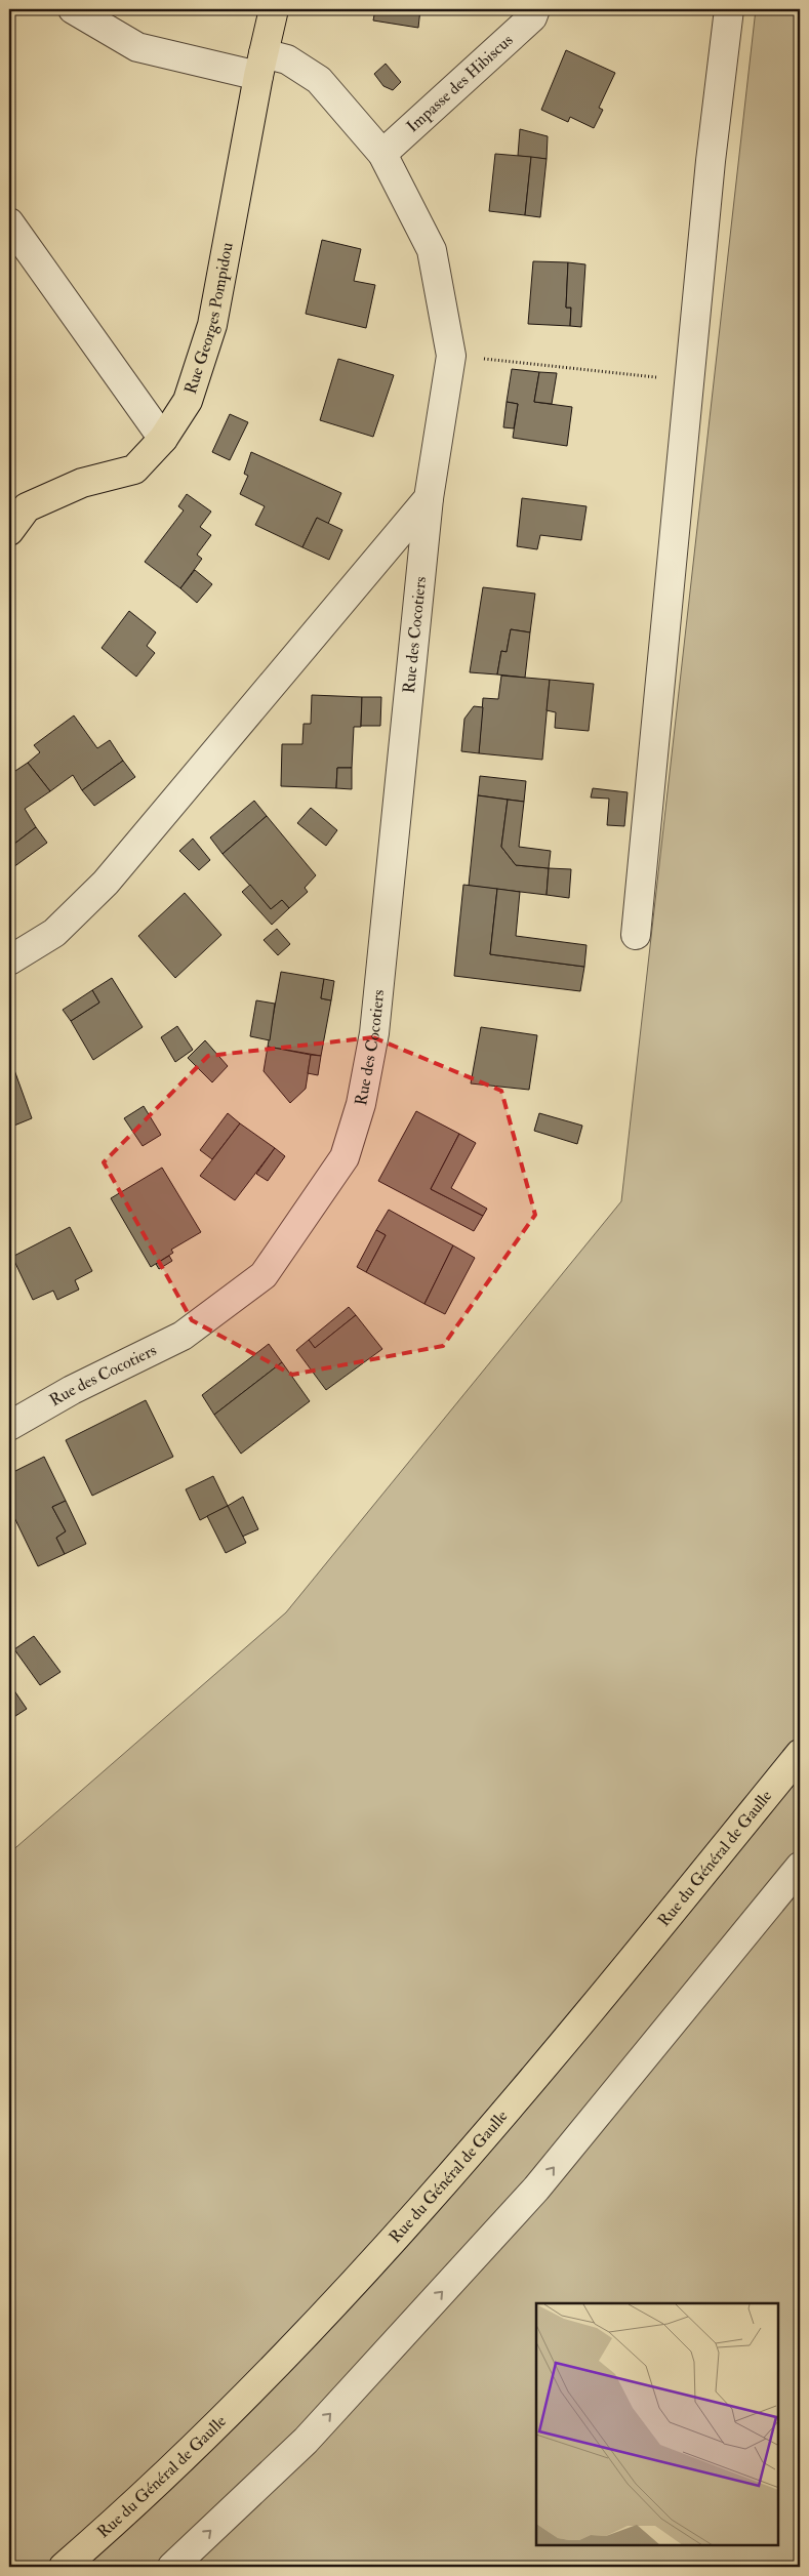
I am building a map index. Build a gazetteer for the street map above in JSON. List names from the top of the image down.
{
  "streets": {
    "main road": ["Rue Georges Pompidou", "Rue du Général de Gaulle"],
    "street": ["Impasse des Hibiscus", "Rue des Cocotiers"]
  },
  "crossings": [
    ["Impasse des Hibiscus", "Rue des Cocotiers"],
    ["Rue Georges Pompidou", "Rue des Cocotiers"]
  ]
}
